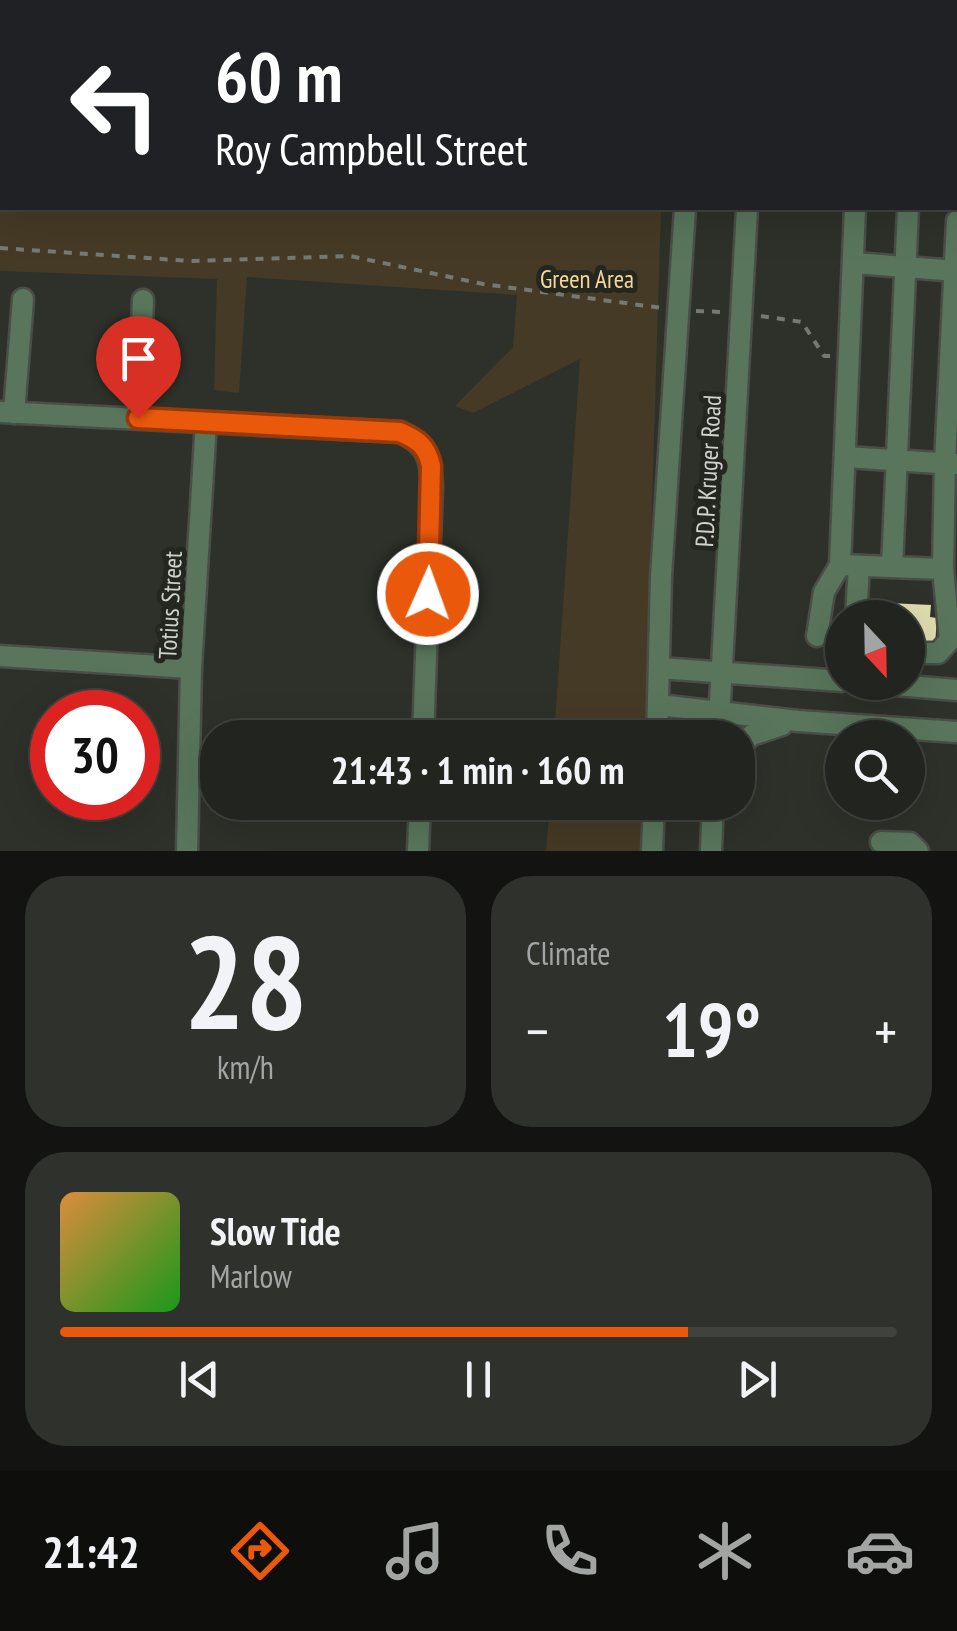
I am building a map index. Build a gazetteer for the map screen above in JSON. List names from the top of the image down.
{
  "streets": {
    "street": ["P.D.P. Kruger Road", "Totius Street"]
  },
  "parks": ["Green Area"],
  "north": "bottom",
  "page": {
    "turn": ["60 m", "Roy Campbell Street"],
    "limit": "30",
    "trip": "21:43 · 1 min · 160 m",
    "tile": [
      ["28", "km/h"],
      "Climate"
    ],
    "heat": ["−", "19°", "+"],
    "song": ["Slow Tide", "Marlow"],
    "tabs": "21:42"
  }
}
